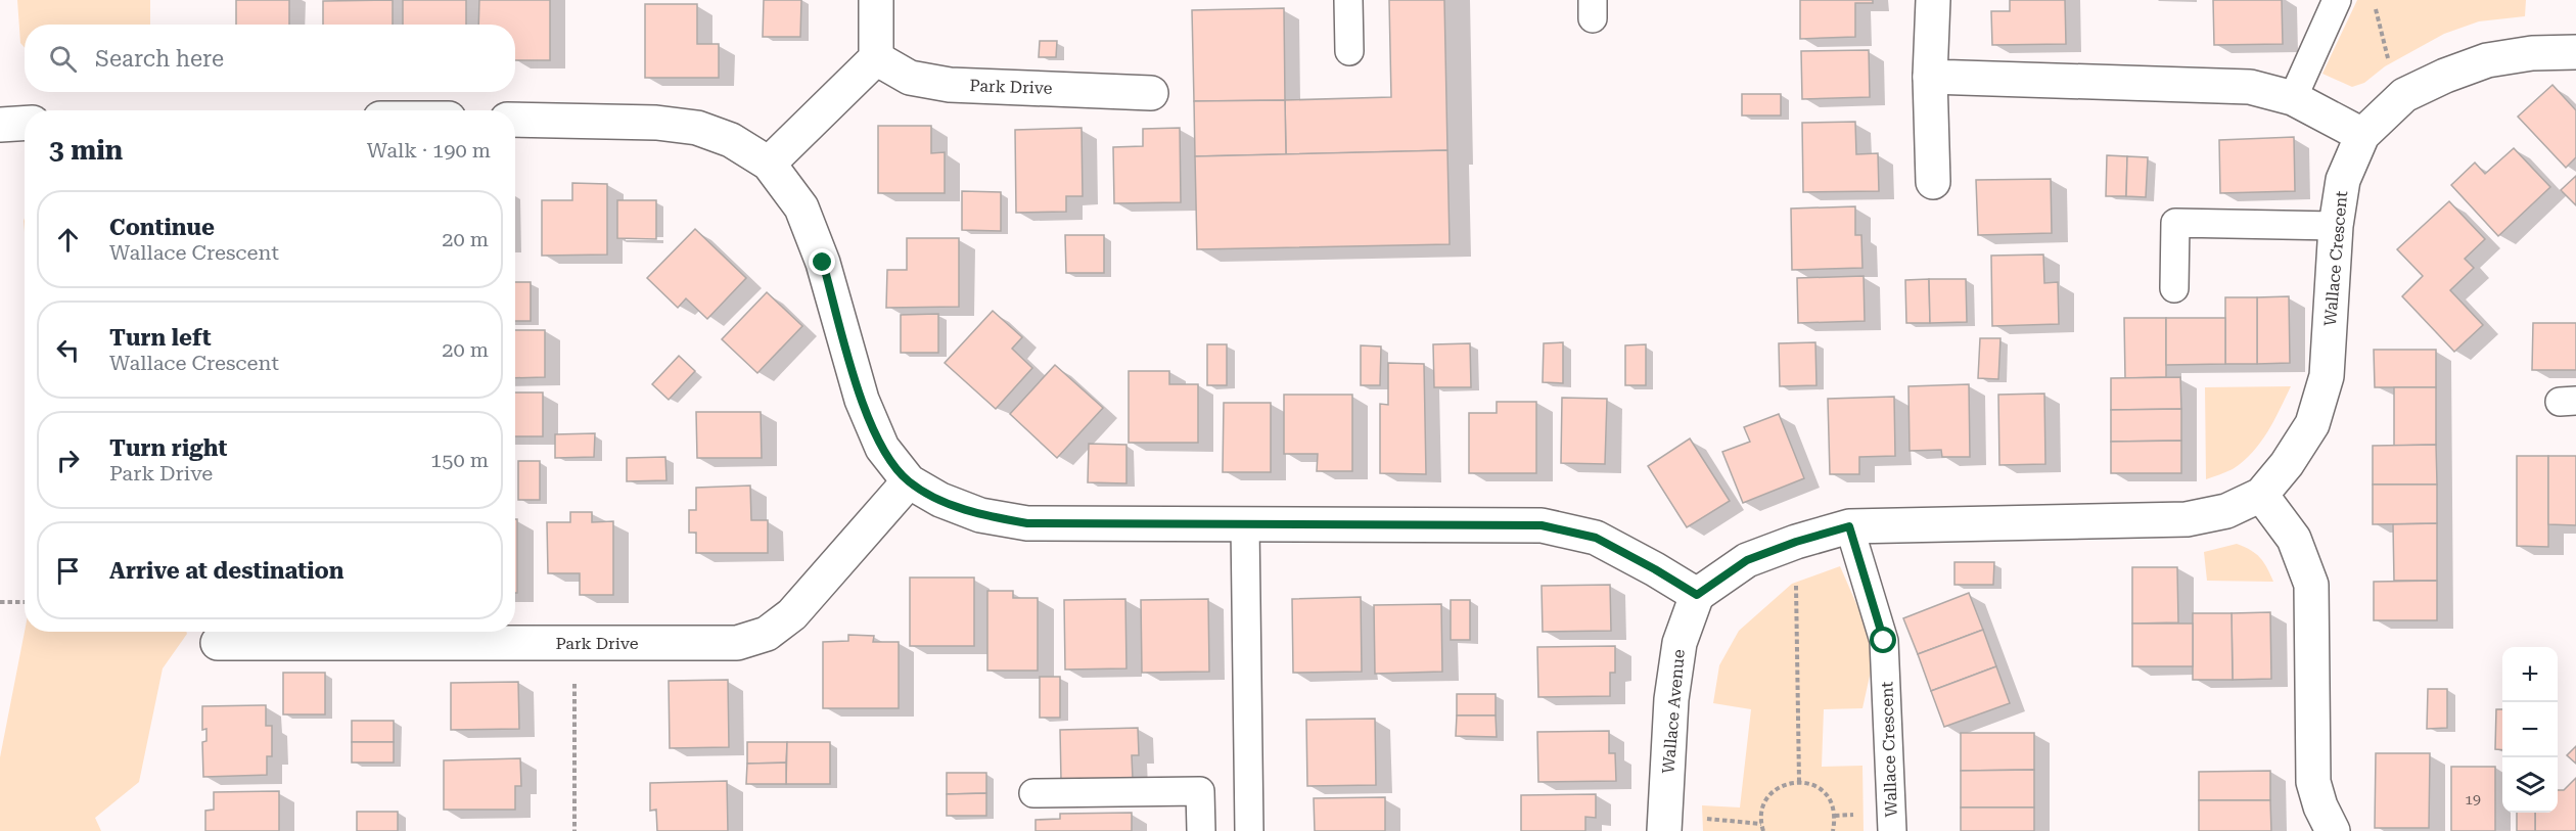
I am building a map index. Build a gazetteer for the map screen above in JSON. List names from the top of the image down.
{
  "streets": {
    "street": ["Park Drive", "Wallace Crescent", "Wallace Avenue"]
  },
  "crossings": [
    ["Wallace Crescent", "Wallace Avenue"]
  ],
  "house_numbers": ["19"],
  "page": {
    "search": "Search here",
    "heading": ["3 min", "Walk · 190 m"],
    "list": [
      ["Continue", "Wallace Crescent", "20 m"],
      ["Turn left", "Wallace Crescent", "20 m"],
      ["Turn right", "Park Drive", "150 m"],
      "Arrive at destination"
    ],
    "map_buttons": ["+", "−"]
  }
}
